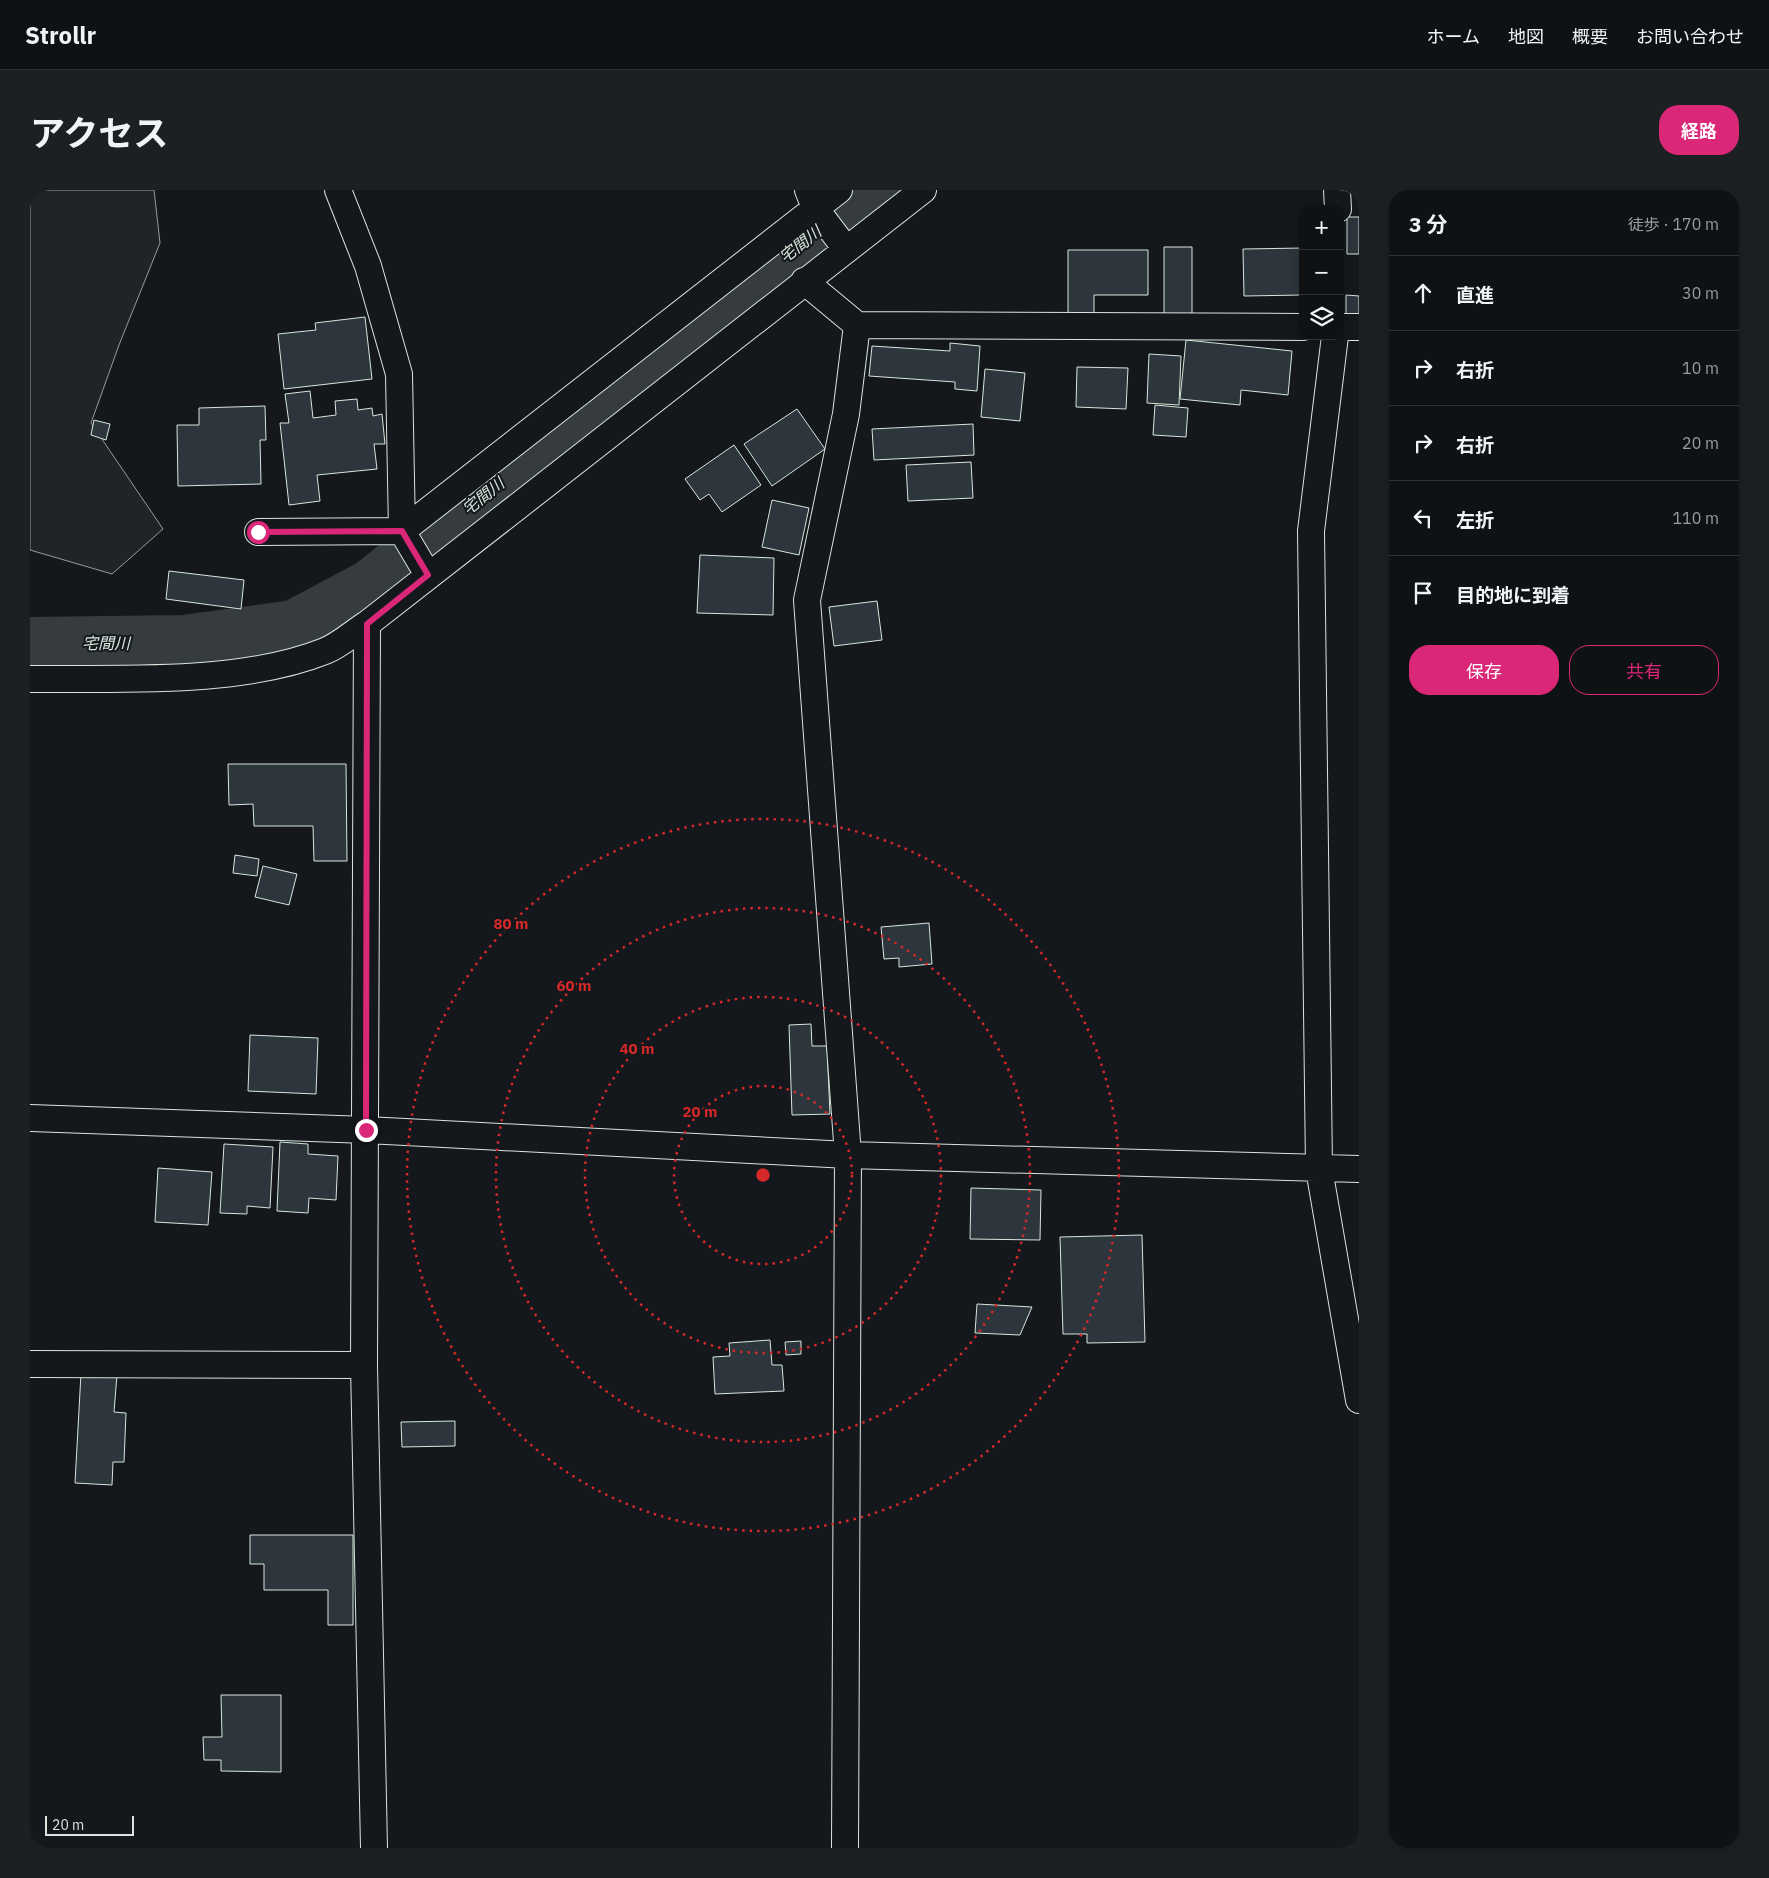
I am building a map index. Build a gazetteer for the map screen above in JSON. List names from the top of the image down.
{
  "water": ["宅間川"],
  "scale_bar": "20 m",
  "page": {
    "header": "Strollr",
    "nav": [
      "ホーム",
      "地図",
      "概要",
      "お問い合わせ"
    ],
    "title": "アクセス",
    "buttons": [
      "経路",
      ["保存", "共有"]
    ],
    "heading": ["3 分", "徒歩 · 170 m"],
    "map_buttons": ["+", "−"],
    "list": [
      ["直進", "30 m"],
      ["右折", "10 m"],
      ["右折", "20 m"],
      ["左折", "110 m"],
      "目的地に到着"
    ],
    "scale": "20 m"
  },
  "rings": [
    "80 m",
    "60 m",
    "40 m",
    "20 m"
  ]
}
